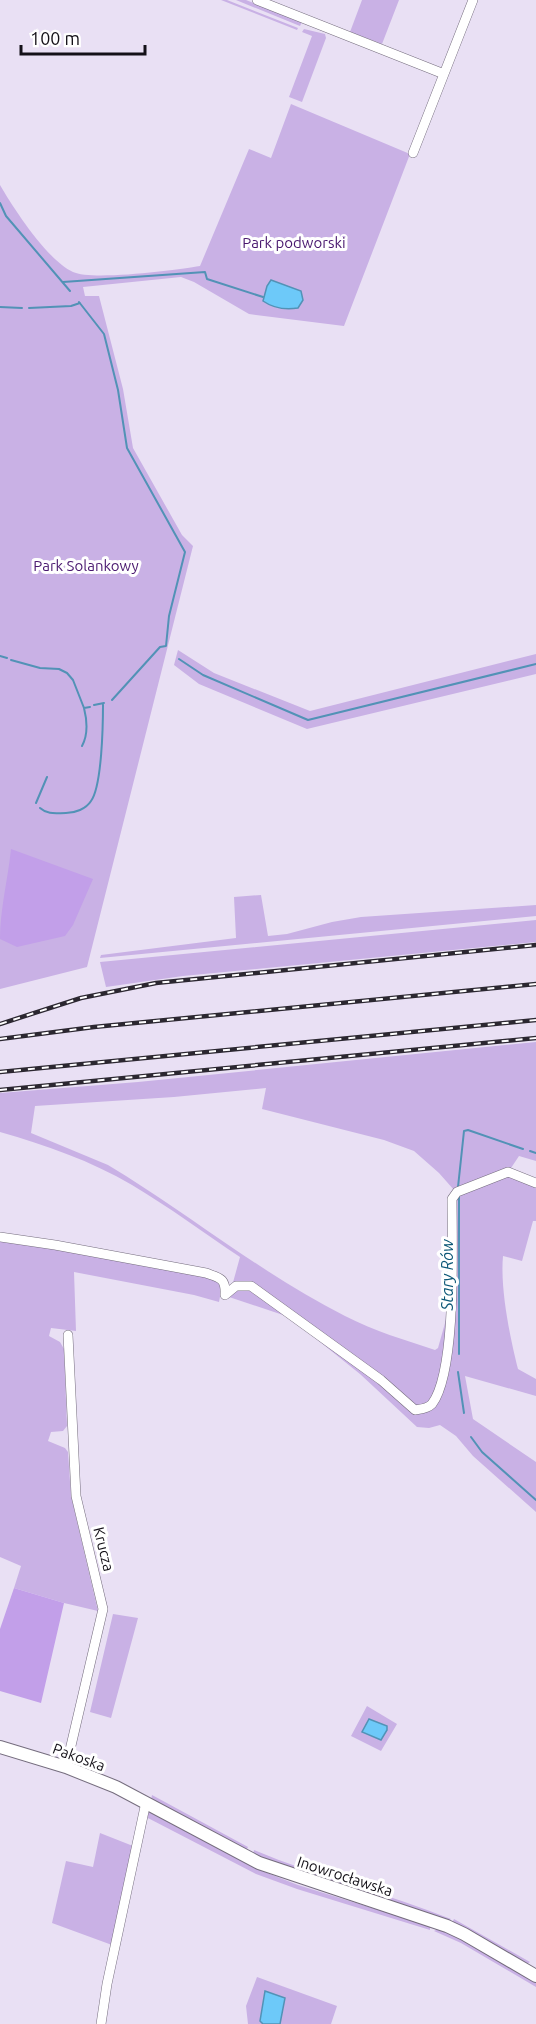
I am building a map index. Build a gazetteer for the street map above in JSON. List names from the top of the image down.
{
  "streets": {
    "main road": ["Pakoska", "Inowrocławska"],
    "street": ["Krucza"]
  },
  "crossings": [
    ["Krucza", "Pakoska"],
    ["Pakoska", "Inowrocławska"]
  ],
  "water": ["Stary Rów"],
  "parks": ["Park podworski", "Park Solankowy"],
  "scale_bar": "100 m"
}
